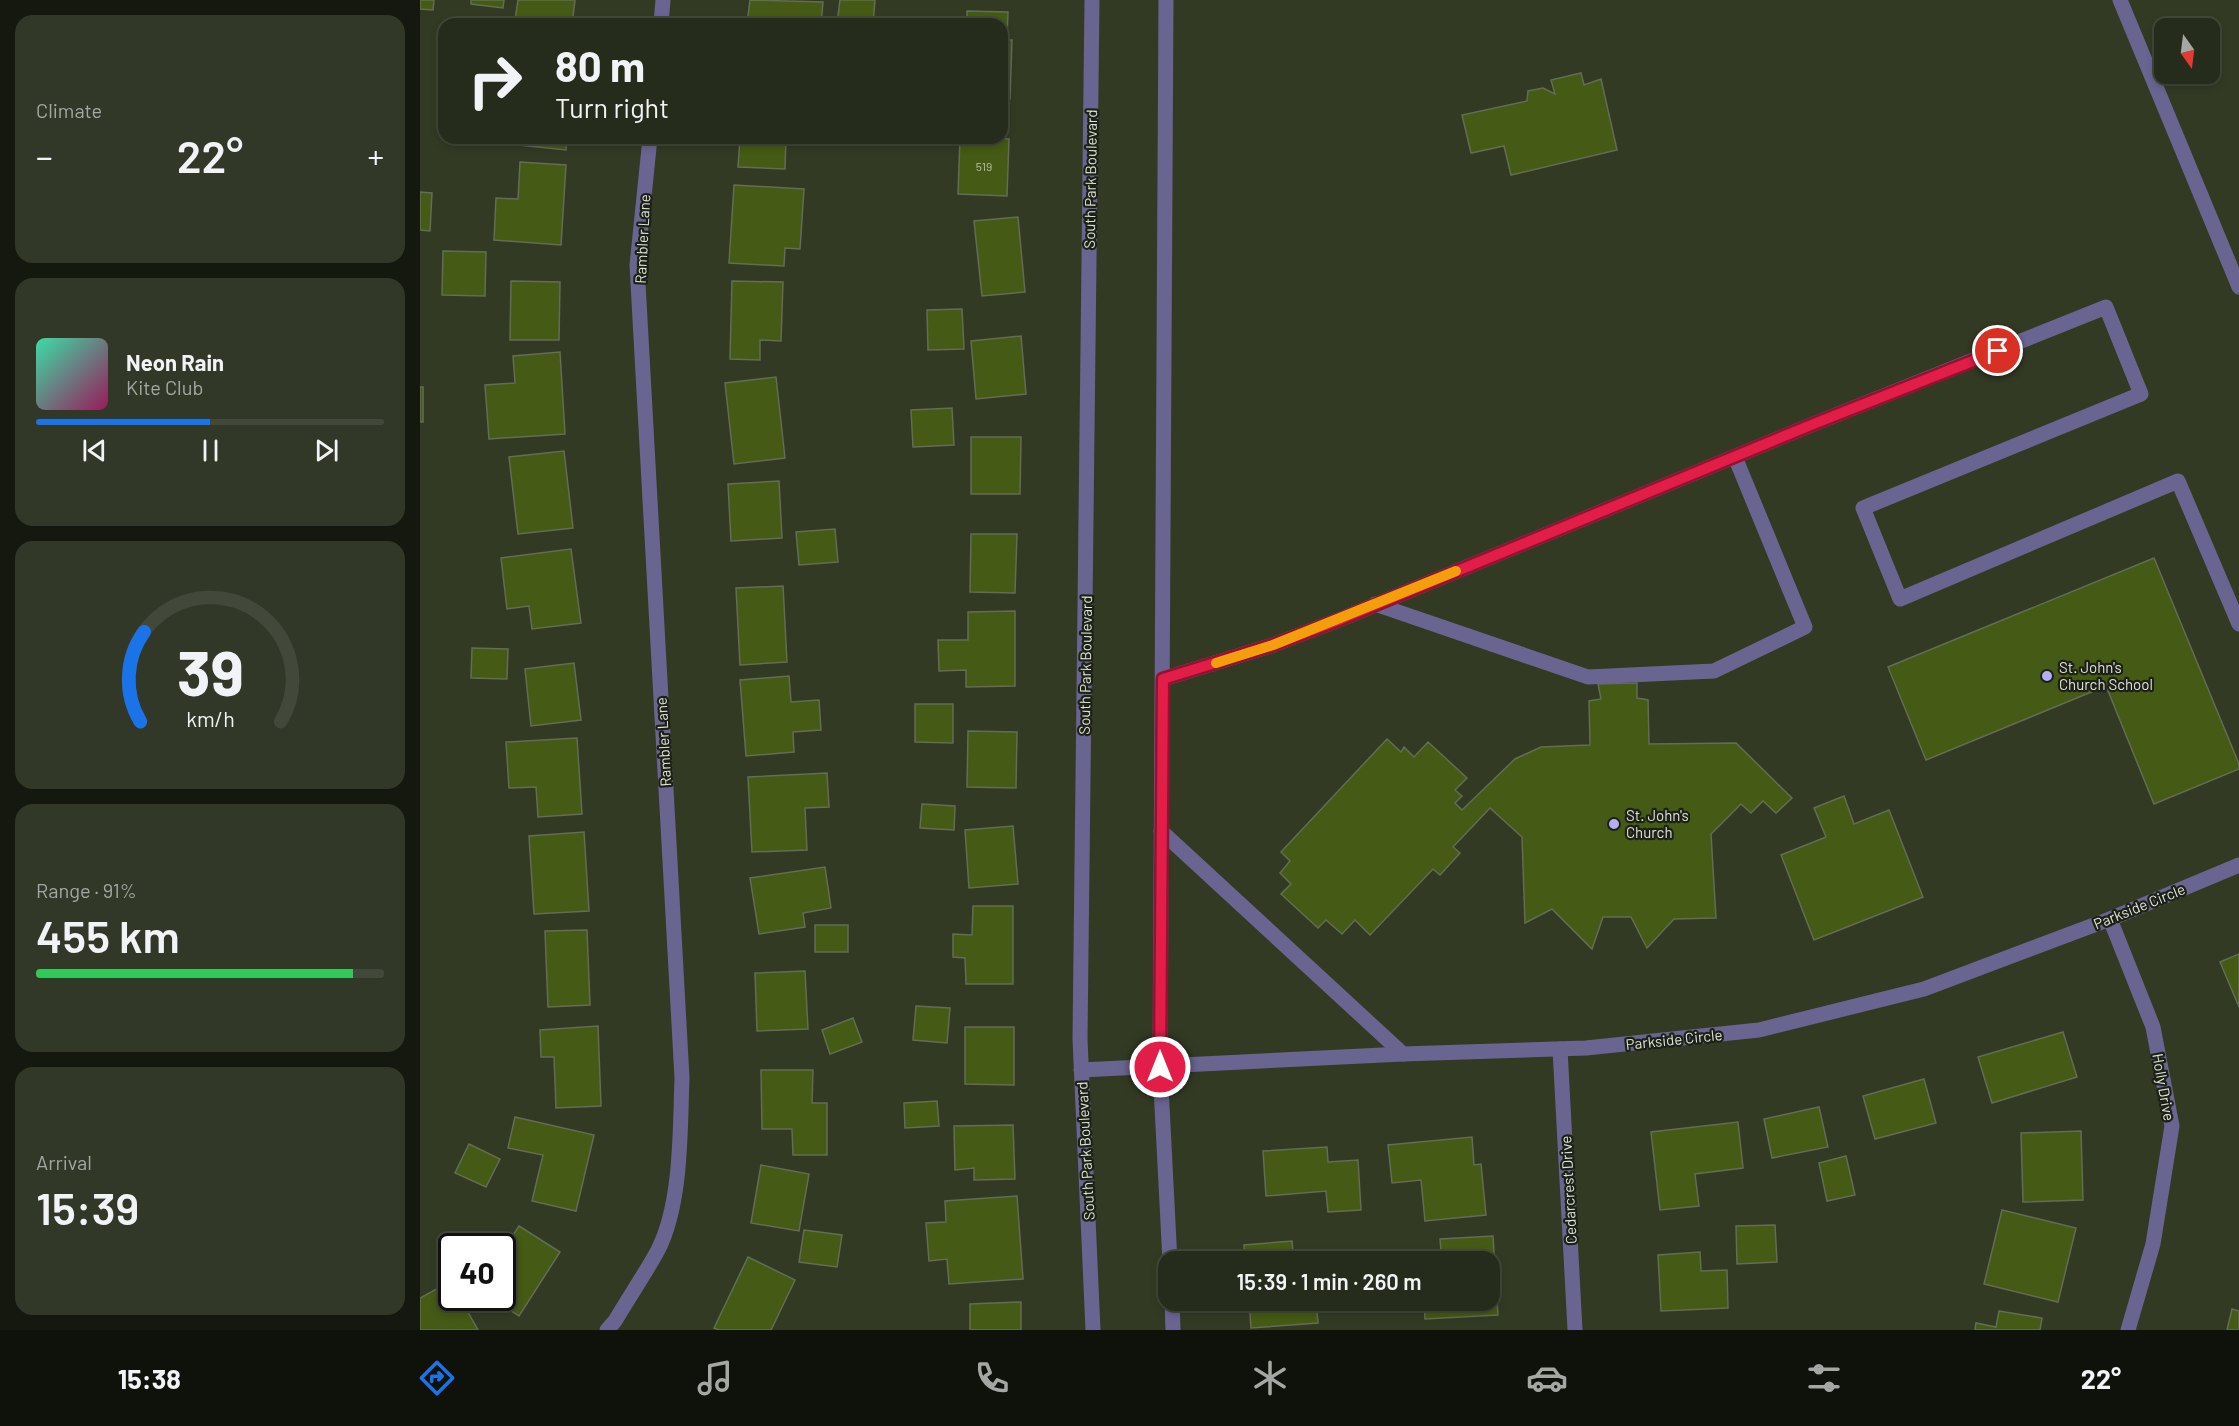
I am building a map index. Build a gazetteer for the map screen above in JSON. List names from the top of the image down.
{
  "streets": {
    "street": [
      "South Park Boulevard",
      "Rambler Lane",
      "Parkside Circle",
      "Holly Drive",
      "Cedarcrest Drive"
    ]
  },
  "crossings": [
    ["South Park Boulevard", "Parkside Circle"],
    ["Parkside Circle", "Holly Drive"],
    ["Parkside Circle", "Cedarcrest Drive"]
  ],
  "places": ["St. John's Church School", "St. John's Church"],
  "house_numbers": ["519"],
  "north": "bottom",
  "page": {
    "tile": [
      "Climate",
      ["Range · 91%", "455 km"],
      ["Arrival", "15:39"]
    ],
    "turn": ["80 m", "Turn right"],
    "heat": ["−", "22°", "+"],
    "song": ["Neon Rain", "Kite Club"],
    "limit": "40",
    "trip": "15:39 · 1 min · 260 m",
    "tabs": ["15:38", "22°"],
    "gauge": ["39", "km/h"]
  }
}
